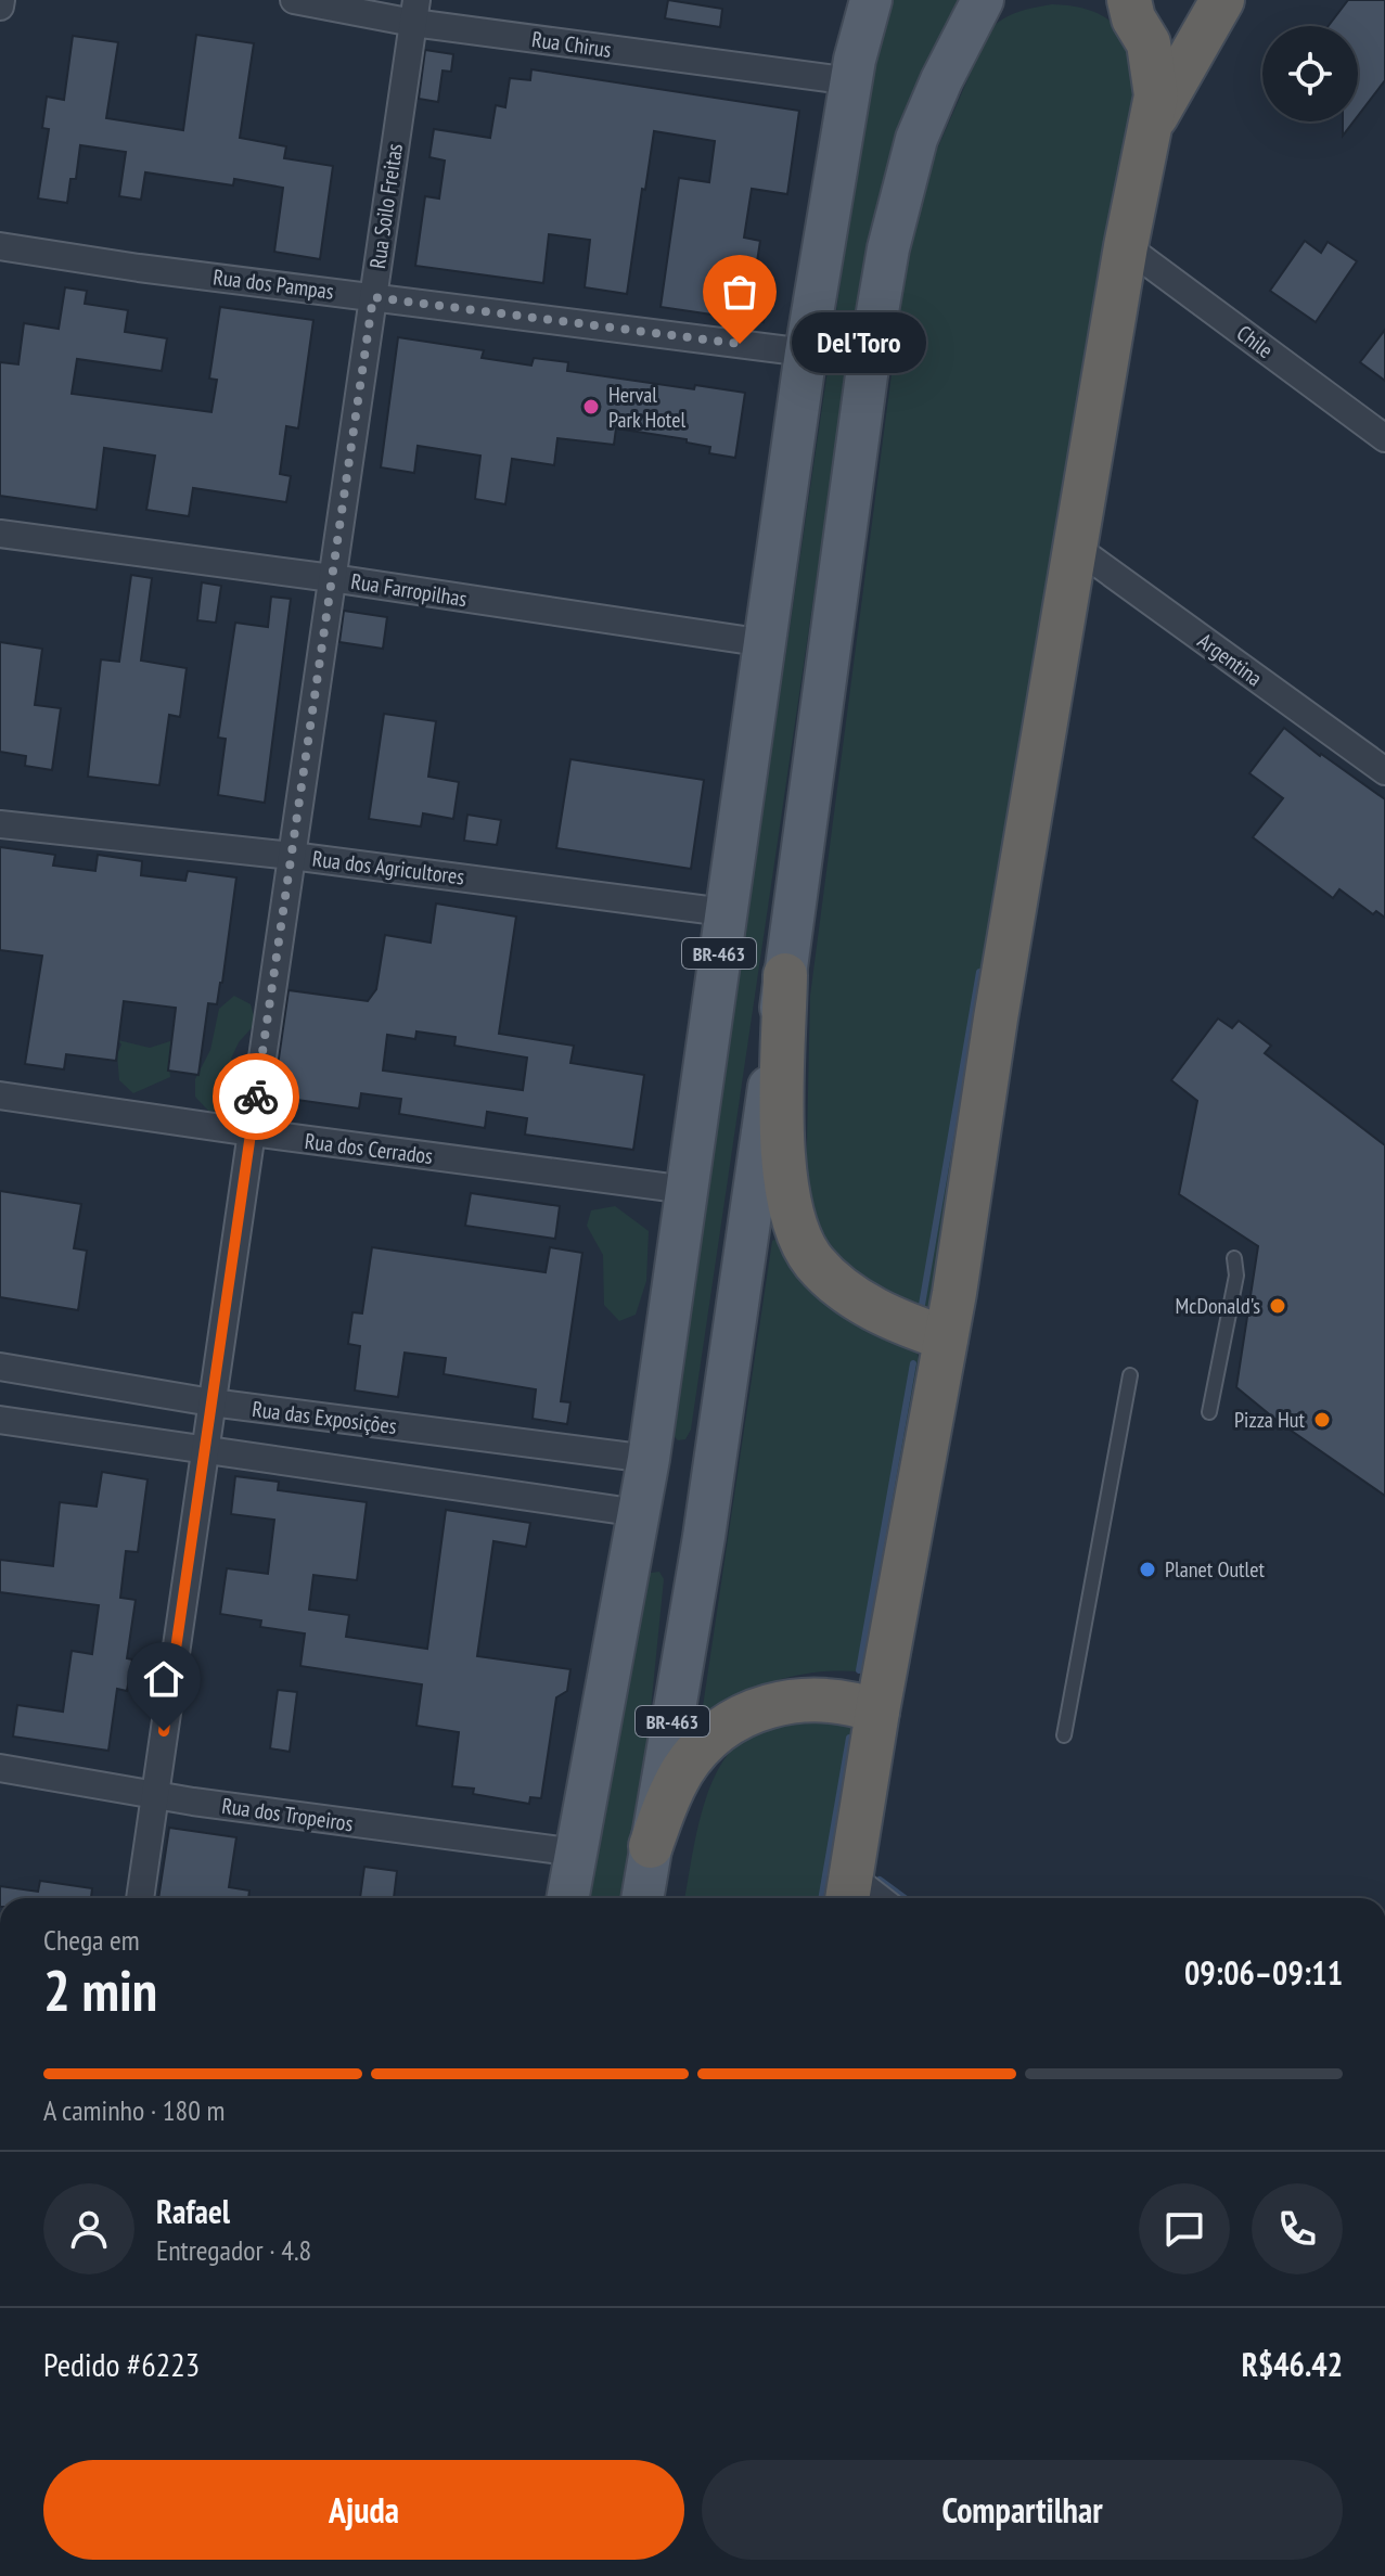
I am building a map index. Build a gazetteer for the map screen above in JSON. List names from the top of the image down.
{
  "streets": {
    "main road": ["BR-463"],
    "street": [
      "Rua Chirus",
      "Rua Soilo Freitas",
      "Rua dos Pampas",
      "Chile",
      "Rua Farropilhas",
      "Argentina",
      "Rua dos Agricultores",
      "Rua dos Cerrados",
      "Rua das Exposições",
      "Rua dos Tropeiros"
    ]
  },
  "crossings": [
    ["Rua Chirus", "Rua Soilo Freitas"],
    ["Rua Chirus", "BR-463"],
    ["Rua Soilo Freitas", "Rua dos Pampas"],
    ["Rua Soilo Freitas", "Rua Farropilhas"],
    ["Rua Soilo Freitas", "Rua dos Agricultores"],
    ["Rua Soilo Freitas", "Rua dos Cerrados"],
    ["Rua Soilo Freitas", "Rua das Exposições"],
    ["Rua Soilo Freitas", "Rua dos Tropeiros"],
    ["Rua dos Pampas", "BR-463"],
    ["Rua Farropilhas", "BR-463"],
    ["Rua dos Agricultores", "BR-463"],
    ["BR-463", "Rua dos Cerrados"],
    ["BR-463", "Rua das Exposições"],
    ["BR-463", "Rua dos Tropeiros"]
  ],
  "places": [
    "Del'Toro",
    "Herval Park Hotel",
    "McDonald's",
    "Pizza Hut",
    "Planet Outlet"
  ],
  "page": {
    "bubble": "Del'Toro",
    "heading": ["2 min", "Chega em", "09:06–09:11"],
    "panel": [
      "Rafael",
      "Entregador · 4.8",
      "Pedido #6223",
      "R$46.42"
    ],
    "bar": "A caminho · 180 m",
    "buttons": ["Ajuda", "Compartilhar"]
  }
}
